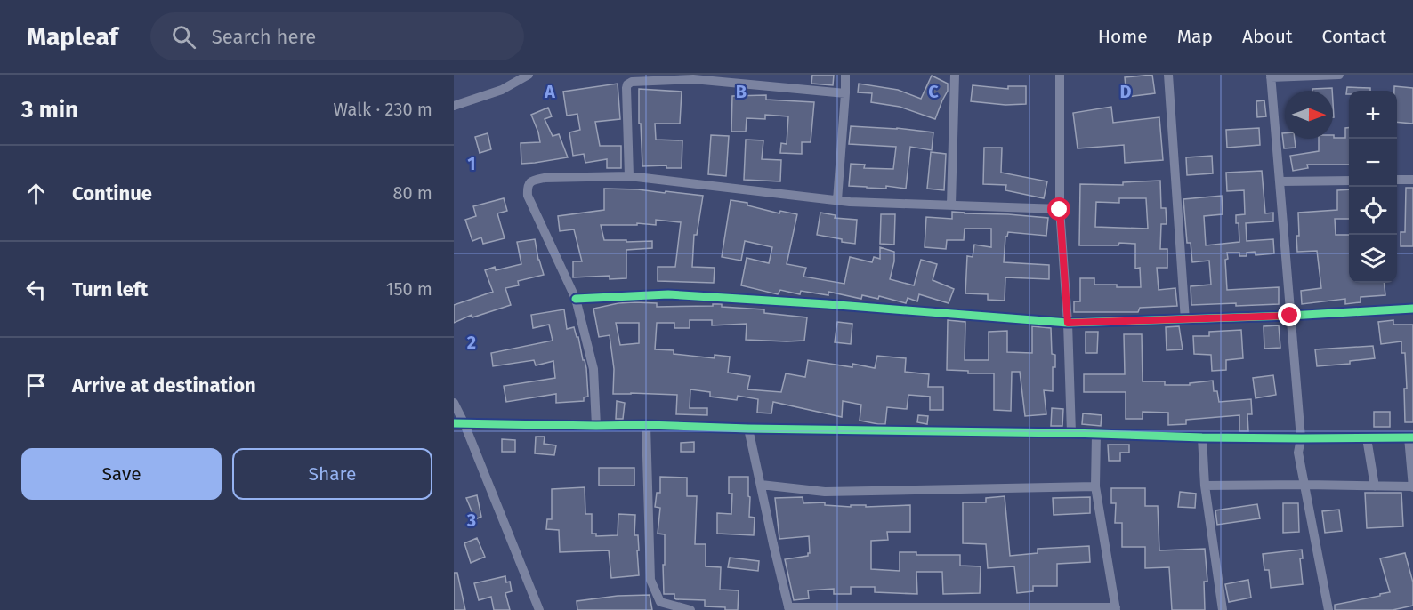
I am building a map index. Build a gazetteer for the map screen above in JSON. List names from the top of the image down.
{
  "north": "right",
  "page": {
    "header": "Mapleaf",
    "search": "Search here",
    "nav": [
      "Home",
      "Map",
      "About",
      "Contact"
    ],
    "heading": ["3 min", "Walk · 230 m"],
    "map_buttons": ["+", "−"],
    "list": [
      ["Continue", "80 m"],
      ["Turn left", "150 m"],
      "Arrive at destination"
    ],
    "buttons": ["Save", "Share"]
  },
  "grid": {
    "columns": [
      "A",
      "B",
      "C",
      "D"
    ],
    "rows": ["1", "2", "3"]
  }
}
